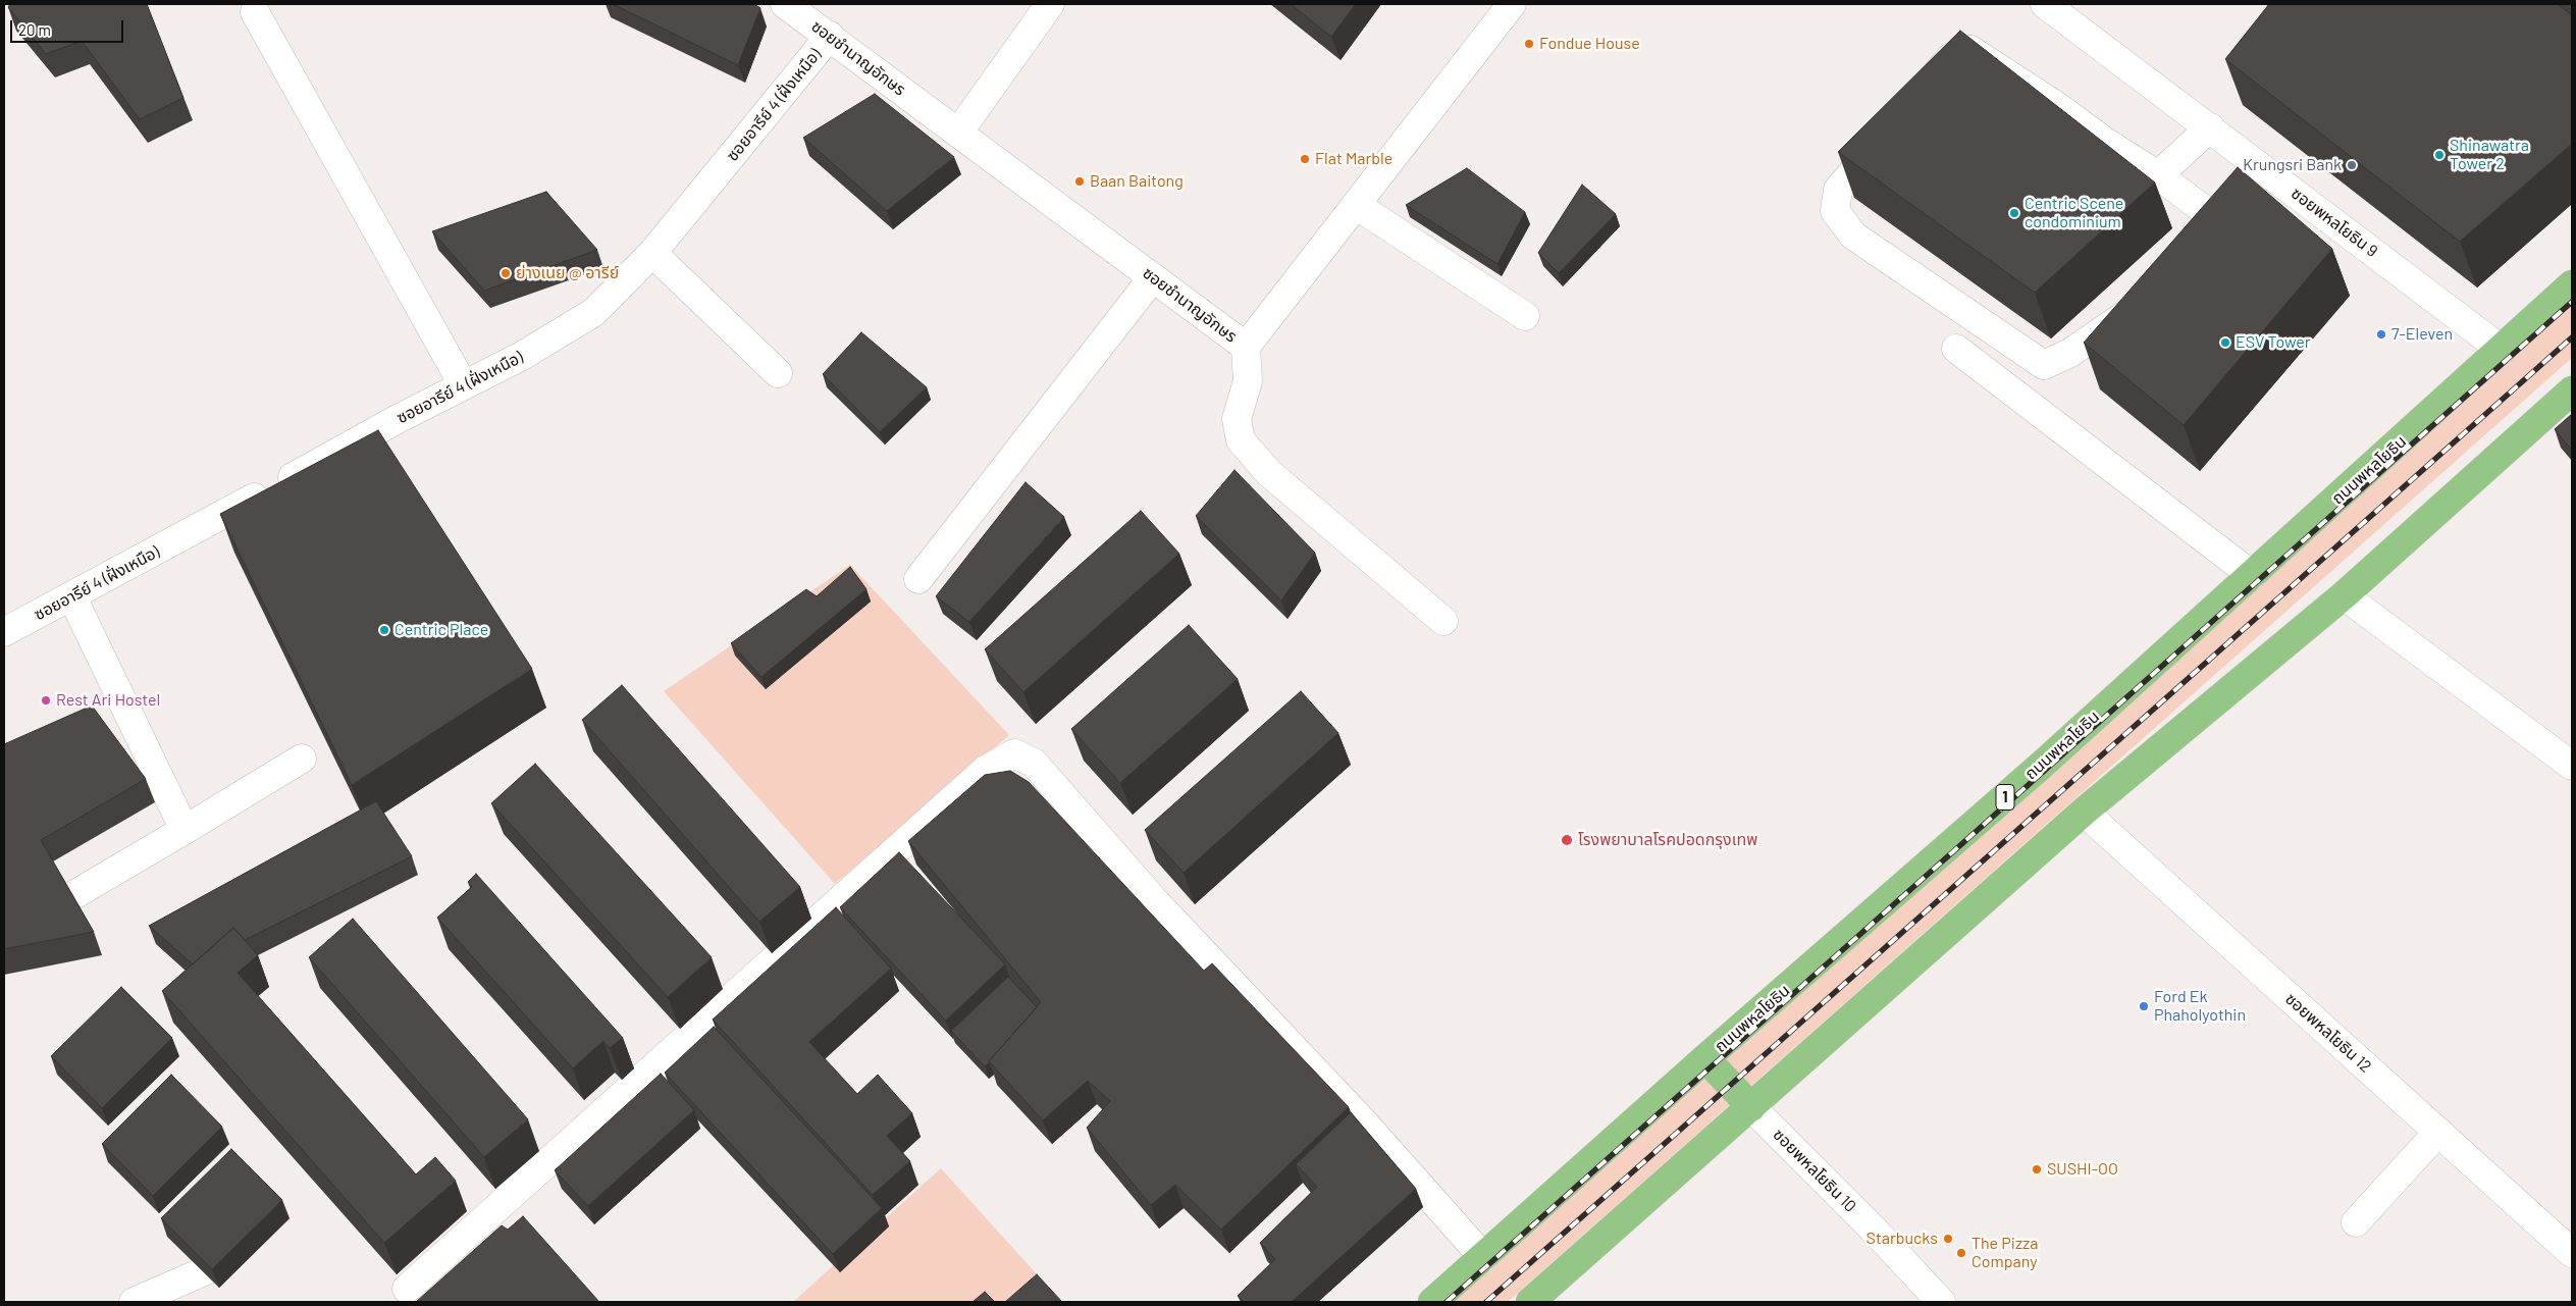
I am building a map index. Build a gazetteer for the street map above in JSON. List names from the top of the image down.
{
  "streets": {
    "main road": ["ถนนพหลโยธิน", "1"],
    "street": [
      "ซอยชำนาญอักษร",
      "ซอยอารีย์ 4 (ฝั่งเหนือ)",
      "ซอยพหลโยธิน 9",
      "ซอยพหลโยธิน 12",
      "ซอยพหลโยธิน 10"
    ]
  },
  "crossings": [
    ["ซอยชำนาญอักษร", "ซอยอารีย์ 4 (ฝั่งเหนือ)"],
    ["ซอยพหลโยธิน 9", "ถนนพหลโยธิน"]
  ],
  "places": [
    "Fondue House",
    "Shinawatra Tower 2",
    "Flat Marble",
    "Krungsri Bank",
    "Baan Baitong",
    "Centric Scene condominium",
    "ย่างเนย @ อารีย์",
    "7-Eleven",
    "ESV Tower",
    "Centric Place",
    "Rest Ari Hostel",
    "โรงพยาบาลโรคปอดกรุงเทพ",
    "Ford Ek Phaholyothin",
    "SUSHI-OO",
    "Starbucks",
    "The Pizza Company"
  ],
  "scale_bar": "20 m"
}
